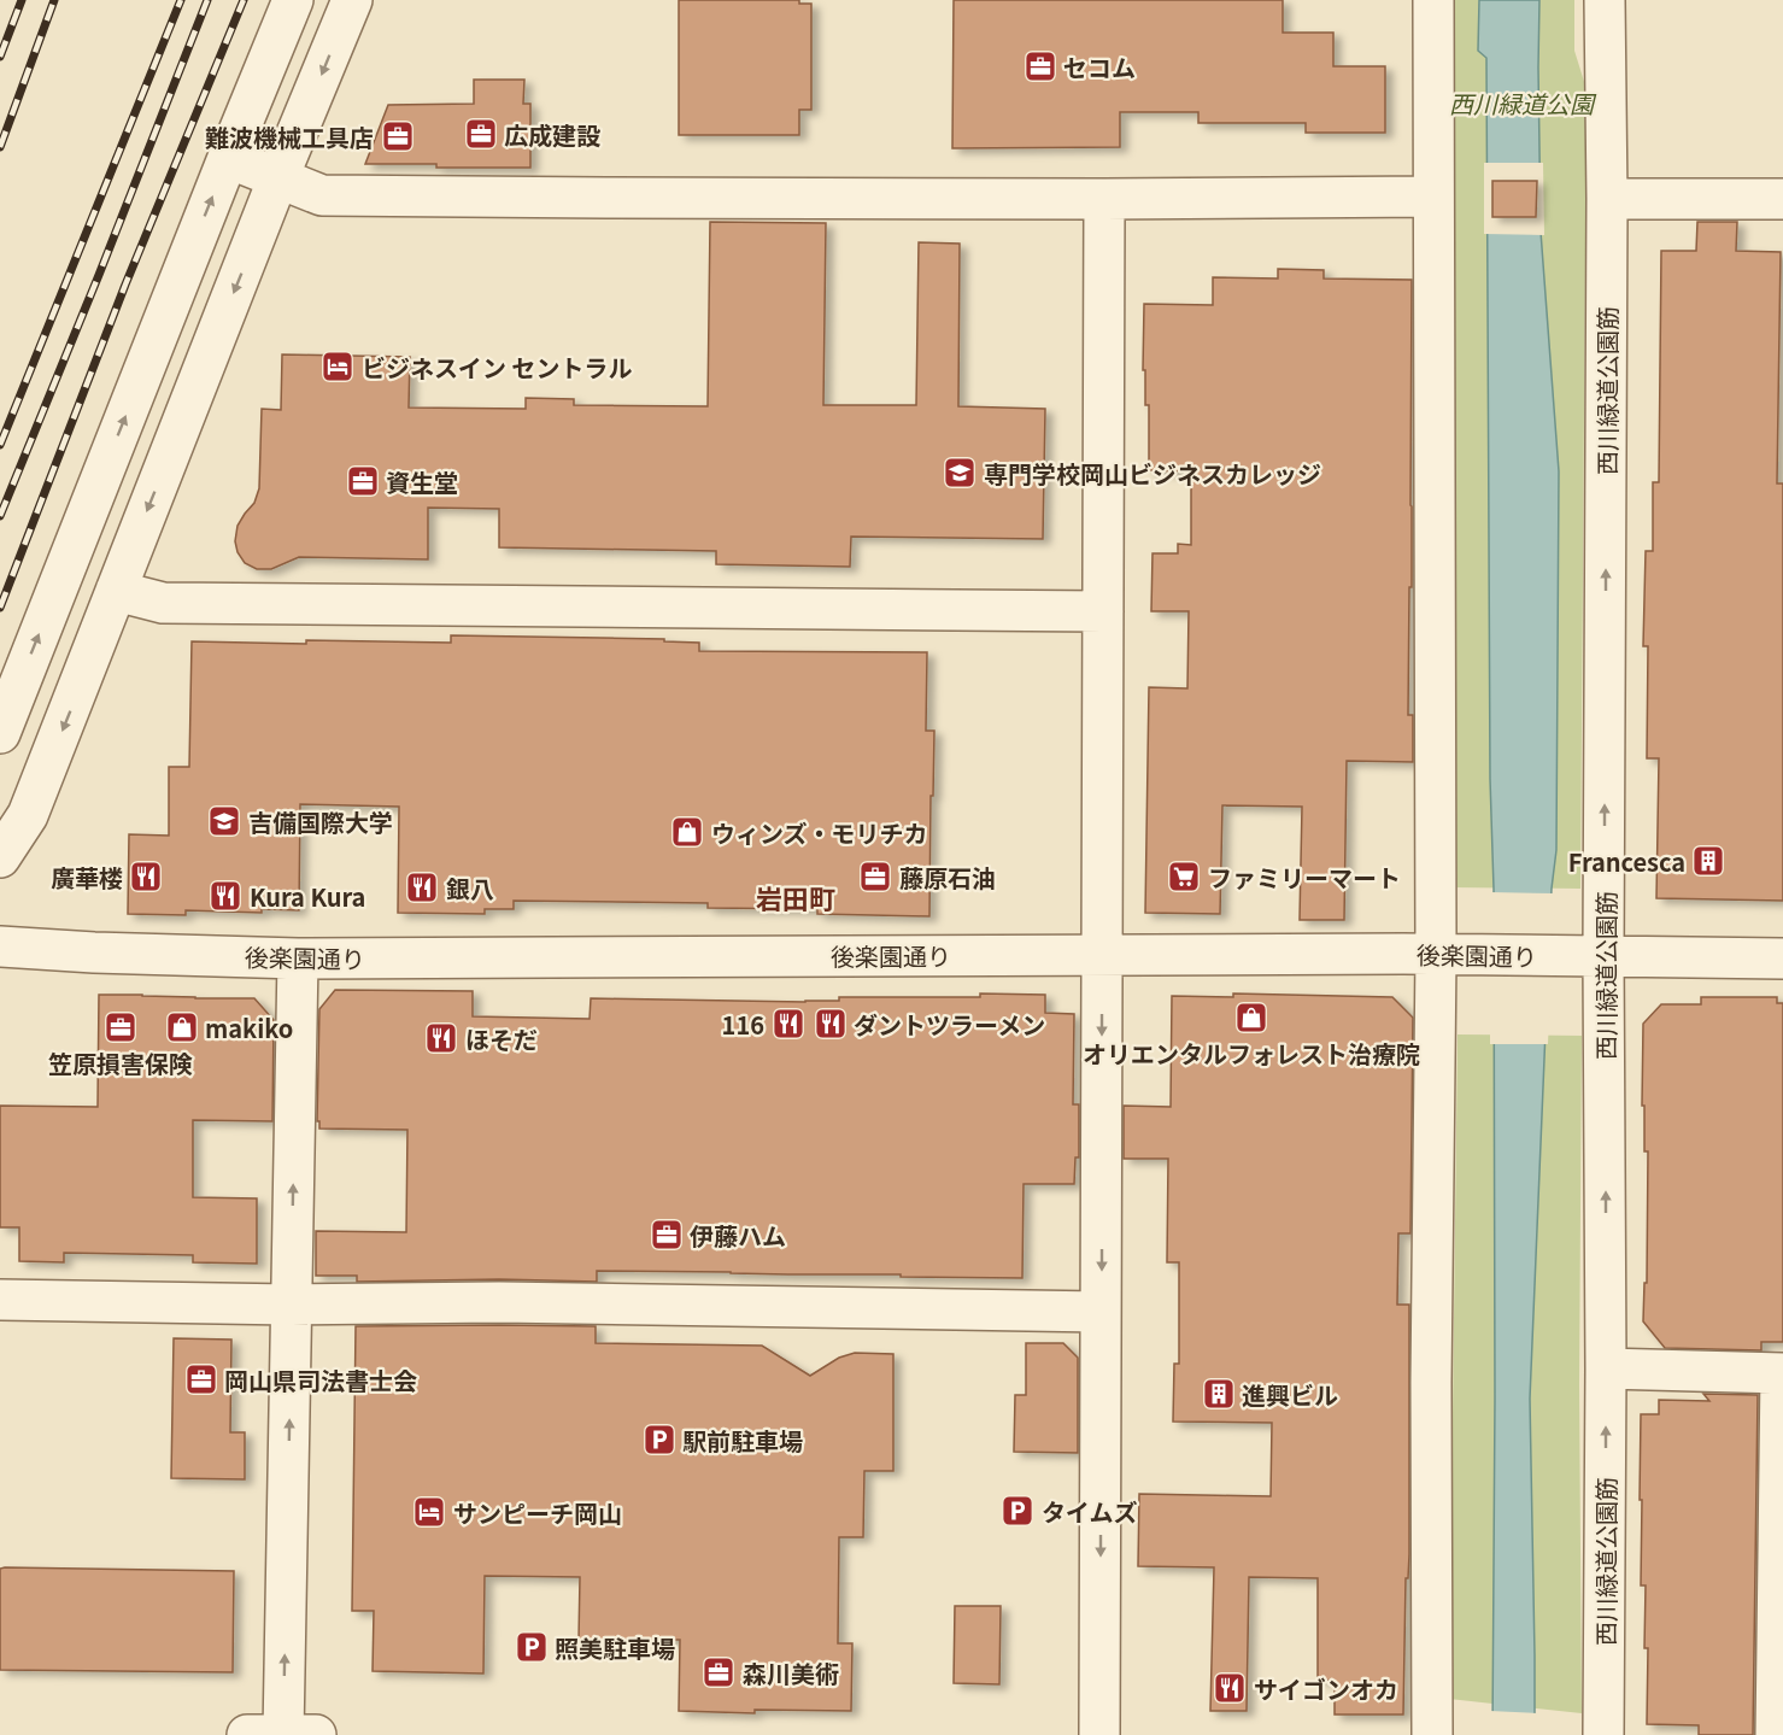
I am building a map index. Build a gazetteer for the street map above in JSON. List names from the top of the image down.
{
  "streets": {
    "street": ["西川緑道公園筋", "後楽園通り"]
  },
  "crossings": [
    ["西川緑道公園筋", "後楽園通り"]
  ],
  "districts": ["岩田町"],
  "parks": ["西川緑道公園"],
  "places": {
    "office": [
      "セコム",
      "広成建設",
      "難波機械工具店",
      "資生堂",
      "藤原石油",
      "笠原損害保険",
      "伊藤ハム",
      "岡山県司法書士会",
      "森川美術"
    ],
    "hotel": ["ビジネスイン セントラル", "サンピーチ岡山"],
    "school or university": ["専門学校岡山ビジネスカレッジ", "吉備国際大学"],
    "shop": ["ウィンズ・モリチカ", "オリエンタルフォレスト治療院", "makiko"],
    "building": ["Francesca", "進興ビル"],
    "restaurant": [
      "廣華楼",
      "銀八",
      "Kura Kura",
      "116",
      "ダントツラーメン",
      "ほそだ",
      "サイゴンオカ"
    ],
    "supermarket": ["ファミリーマート"],
    "parking": ["駅前駐車場", "タイムズ", "照美駐車場"]
  }
}
